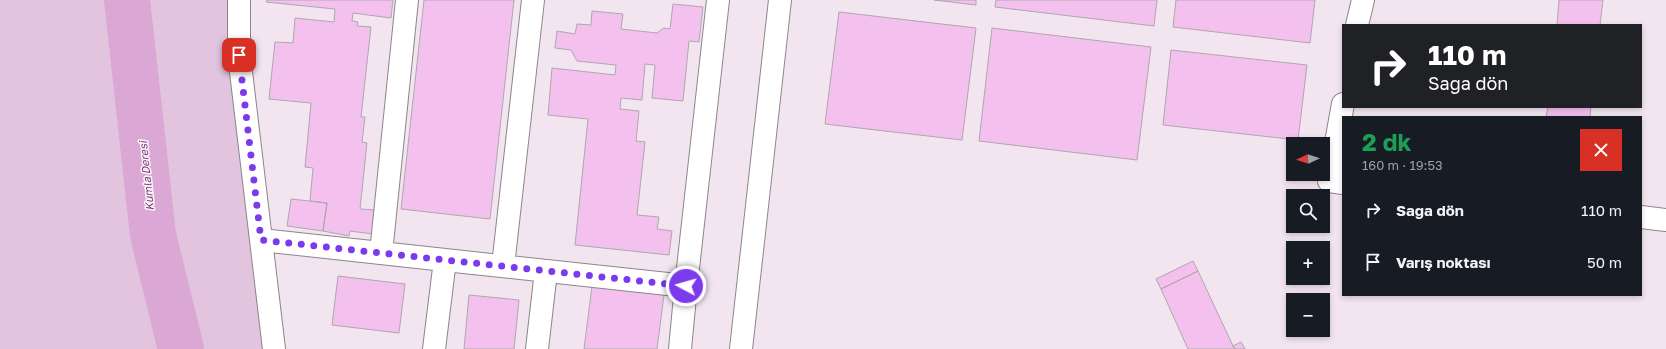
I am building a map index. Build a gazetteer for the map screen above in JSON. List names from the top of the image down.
{
  "water": ["Kumla Deresi"],
  "north": "left",
  "page": {
    "turn": ["110 m", "Sağa dön"],
    "heading": ["2 dk", "160 m · 19:53"],
    "map_buttons": ["+", "−"],
    "list": [
      {
        "name": "Sağa dön",
        "value": "110 m"
      },
      {
        "name": "Varış noktası",
        "value": "50 m"
      }
    ]
  }
}
